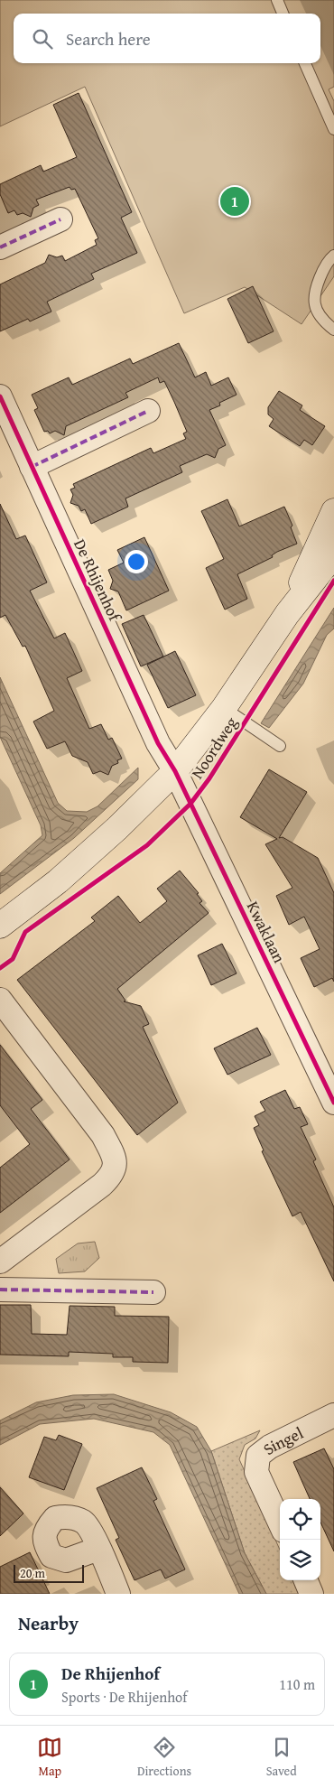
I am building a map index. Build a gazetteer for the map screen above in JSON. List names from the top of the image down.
{
  "streets": {
    "street": [
      "De Rhijenhof",
      "Noordweg",
      "Kwaklaan",
      "Singel"
    ]
  },
  "crossings": [
    ["De Rhijenhof", "Noordweg"],
    ["De Rhijenhof", "Kwaklaan"],
    ["Noordweg", "Kwaklaan"]
  ],
  "scale_bar": "20 m",
  "page": {
    "search": "Search here",
    "pins": "1",
    "scale": "20 m",
    "heading": "Nearby",
    "list": [
      {
        "mark": "1",
        "name": "De Rhijenhof",
        "note": "Sports · De Rhijenhof",
        "value": "110 m"
      }
    ],
    "nav": ["Map", "Directions", "Saved"]
  }
}
